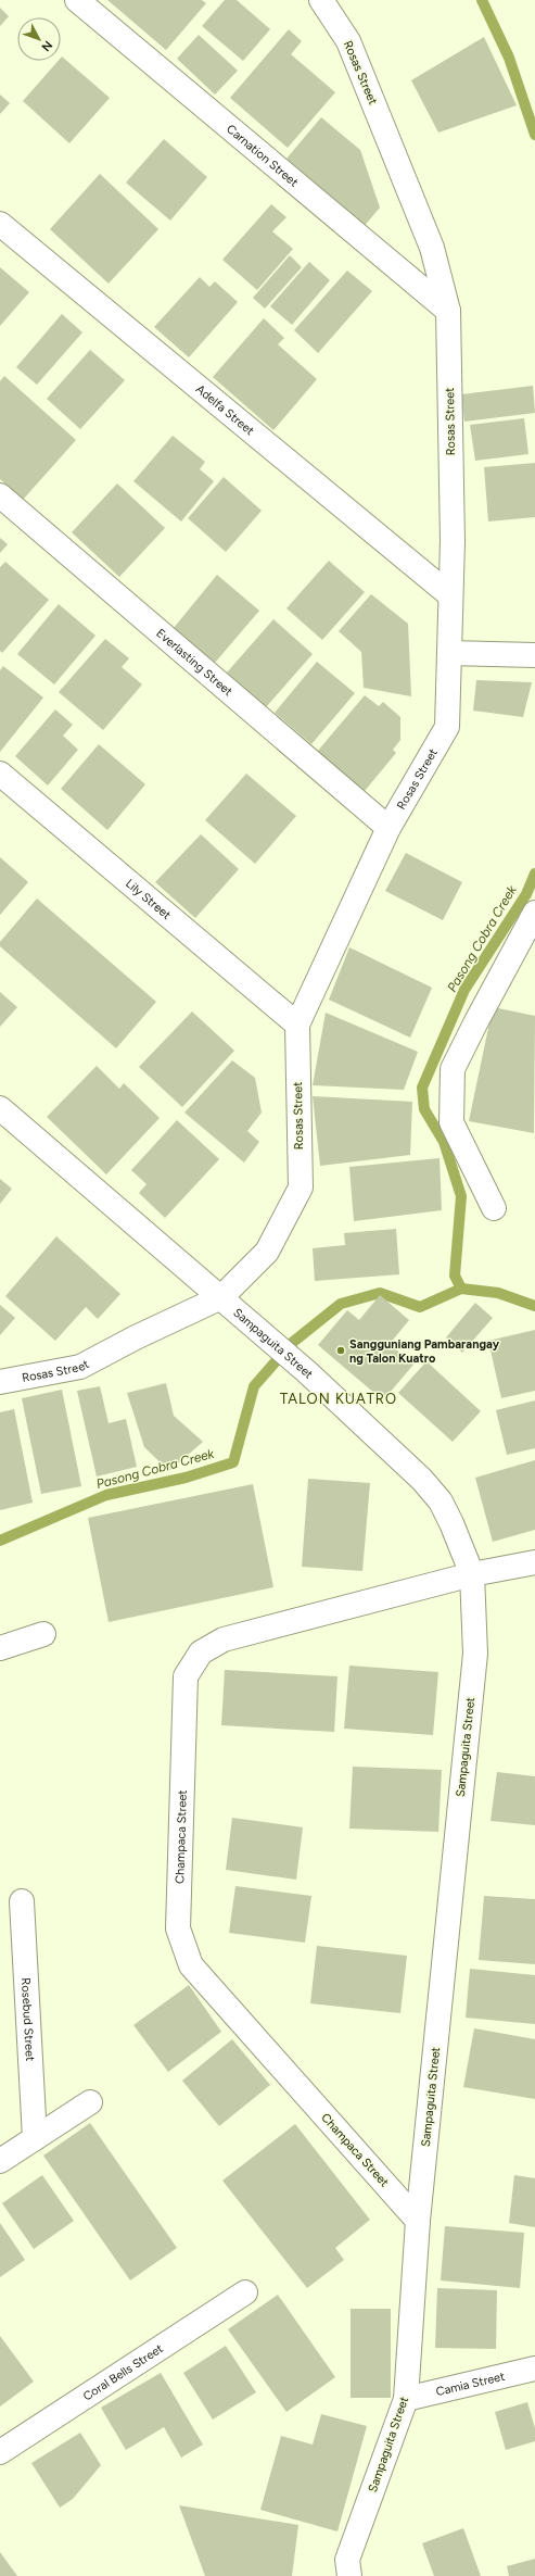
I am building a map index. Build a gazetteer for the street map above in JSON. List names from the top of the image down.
{
  "streets": {
    "street": [
      "Rosas Street",
      "Carnation Street",
      "Adelfa Street",
      "Everlasting Street",
      "Lily Street",
      "Sampaguita Street",
      "Champaca Street",
      "Rosebud Street",
      "Coral Bells Street",
      "Camia Street"
    ]
  },
  "crossings": [
    ["Rosas Street", "Carnation Street"],
    ["Rosas Street", "Adelfa Street"],
    ["Rosas Street", "Everlasting Street"],
    ["Rosas Street", "Lily Street"],
    ["Rosas Street", "Sampaguita Street"],
    ["Sampaguita Street", "Champaca Street"],
    ["Sampaguita Street", "Camia Street"]
  ],
  "districts": ["TALON KUATRO"],
  "water": ["Pasong Cobra Creek"],
  "places": ["Sangguniang Pambarangay ng Talon Kuatro"],
  "north": "bottom right"
}
